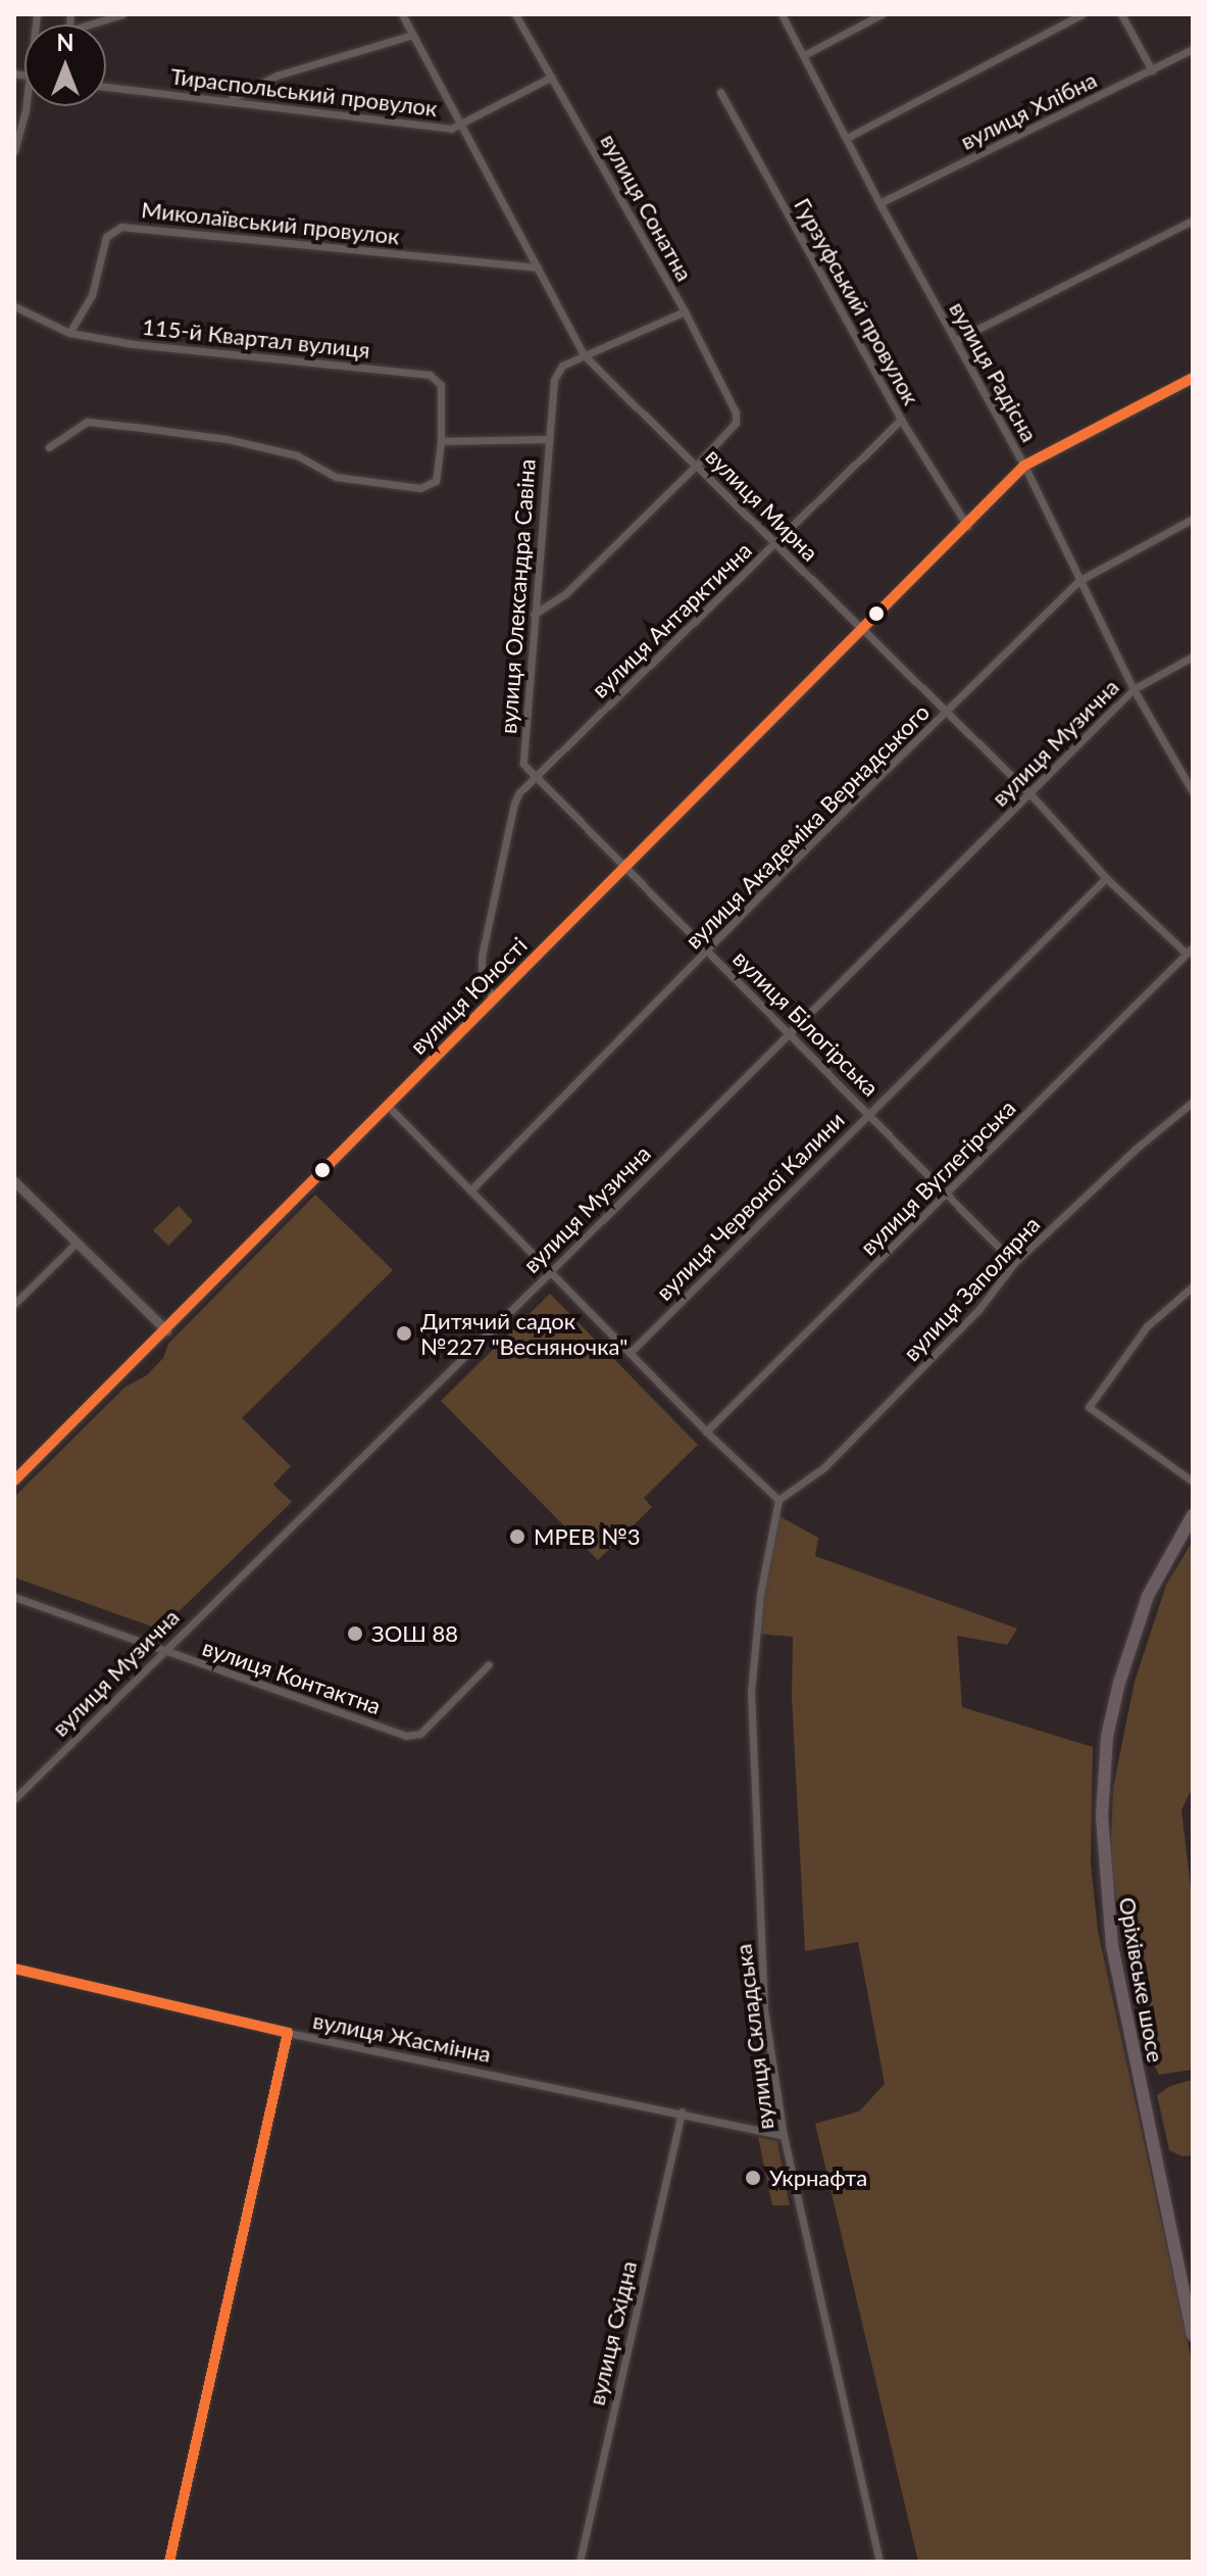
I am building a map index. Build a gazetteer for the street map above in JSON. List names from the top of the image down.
{
  "streets": {
    "highway": ["Оріхівське шосе"],
    "street": [
      "Тираспольський провулок",
      "вулиця Хлібна",
      "вулиця Сонатна",
      "Миколаївський провулок",
      "Гурзуфський провулок",
      "115-й Квартал вулиця",
      "вулиця Радісна",
      "вулиця Мирна",
      "вулиця Олександра Савіна",
      "вулиця Антарктична",
      "вулиця Музична",
      "вулиця Академіка Вернадського",
      "вулиця Юності",
      "вулиця Білогірська",
      "вулиця Вуглегірська",
      "вулиця Червоної Калини",
      "вулиця Заполярна",
      "вулиця Контактна",
      "вулиця Жасмінна",
      "вулиця Складська",
      "вулиця Східна"
    ]
  },
  "crossings": [
    ["Тираспольський провулок", "вулиця Сонатна"],
    ["Тираспольський провулок", "вулиця Мирна"],
    ["вулиця Хлібна", "вулиця Радісна"],
    ["вулиця Сонатна", "вулиця Мирна"],
    ["вулиця Сонатна", "вулиця Олександра Савіна"],
    ["Миколаївський провулок", "115-й Квартал вулиця"],
    ["Миколаївський провулок", "вулиця Мирна"],
    ["Гурзуфський провулок", "вулиця Антарктична"],
    ["Гурзуфський провулок", "вулиця Юності"],
    ["вулиця Радісна", "вулиця Музична"],
    ["вулиця Радісна", "вулиця Академіка Вернадського"],
    ["вулиця Радісна", "вулиця Юності"],
    ["вулиця Мирна", "вулиця Олександра Савіна"],
    ["вулиця Мирна", "вулиця Антарктична"],
    ["вулиця Мирна", "вулиця Музична"],
    ["вулиця Мирна", "вулиця Академіка Вернадського"],
    ["вулиця Мирна", "вулиця Юності"],
    ["вулиця Мирна", "вулиця Вуглегірська"],
    ["вулиця Мирна", "вулиця Червоної Калини"],
    ["вулиця Олександра Савіна", "вулиця Антарктична"],
    ["вулиця Олександра Савіна", "вулиця Білогірська"],
    ["вулиця Антарктична", "вулиця Білогірська"],
    ["вулиця Музична", "вулиця Білогірська"],
    ["вулиця Музична", "вулиця Контактна"],
    ["вулиця Академіка Вернадського", "вулиця Білогірська"],
    ["вулиця Юності", "вулиця Білогірська"],
    ["вулиця Білогірська", "вулиця Вуглегірська"],
    ["вулиця Білогірська", "вулиця Червоної Калини"],
    ["вулиця Білогірська", "вулиця Заполярна"],
    ["вулиця Заполярна", "вулиця Складська"],
    ["вулиця Жасмінна", "вулиця Складська"],
    ["вулиця Жасмінна", "вулиця Східна"]
  ],
  "places": [
    "Дитячий садок №227 \"Весняночка\"",
    "МРЕВ №3",
    "ЗОШ 88",
    "Укрнафта"
  ],
  "north": "top"
}
